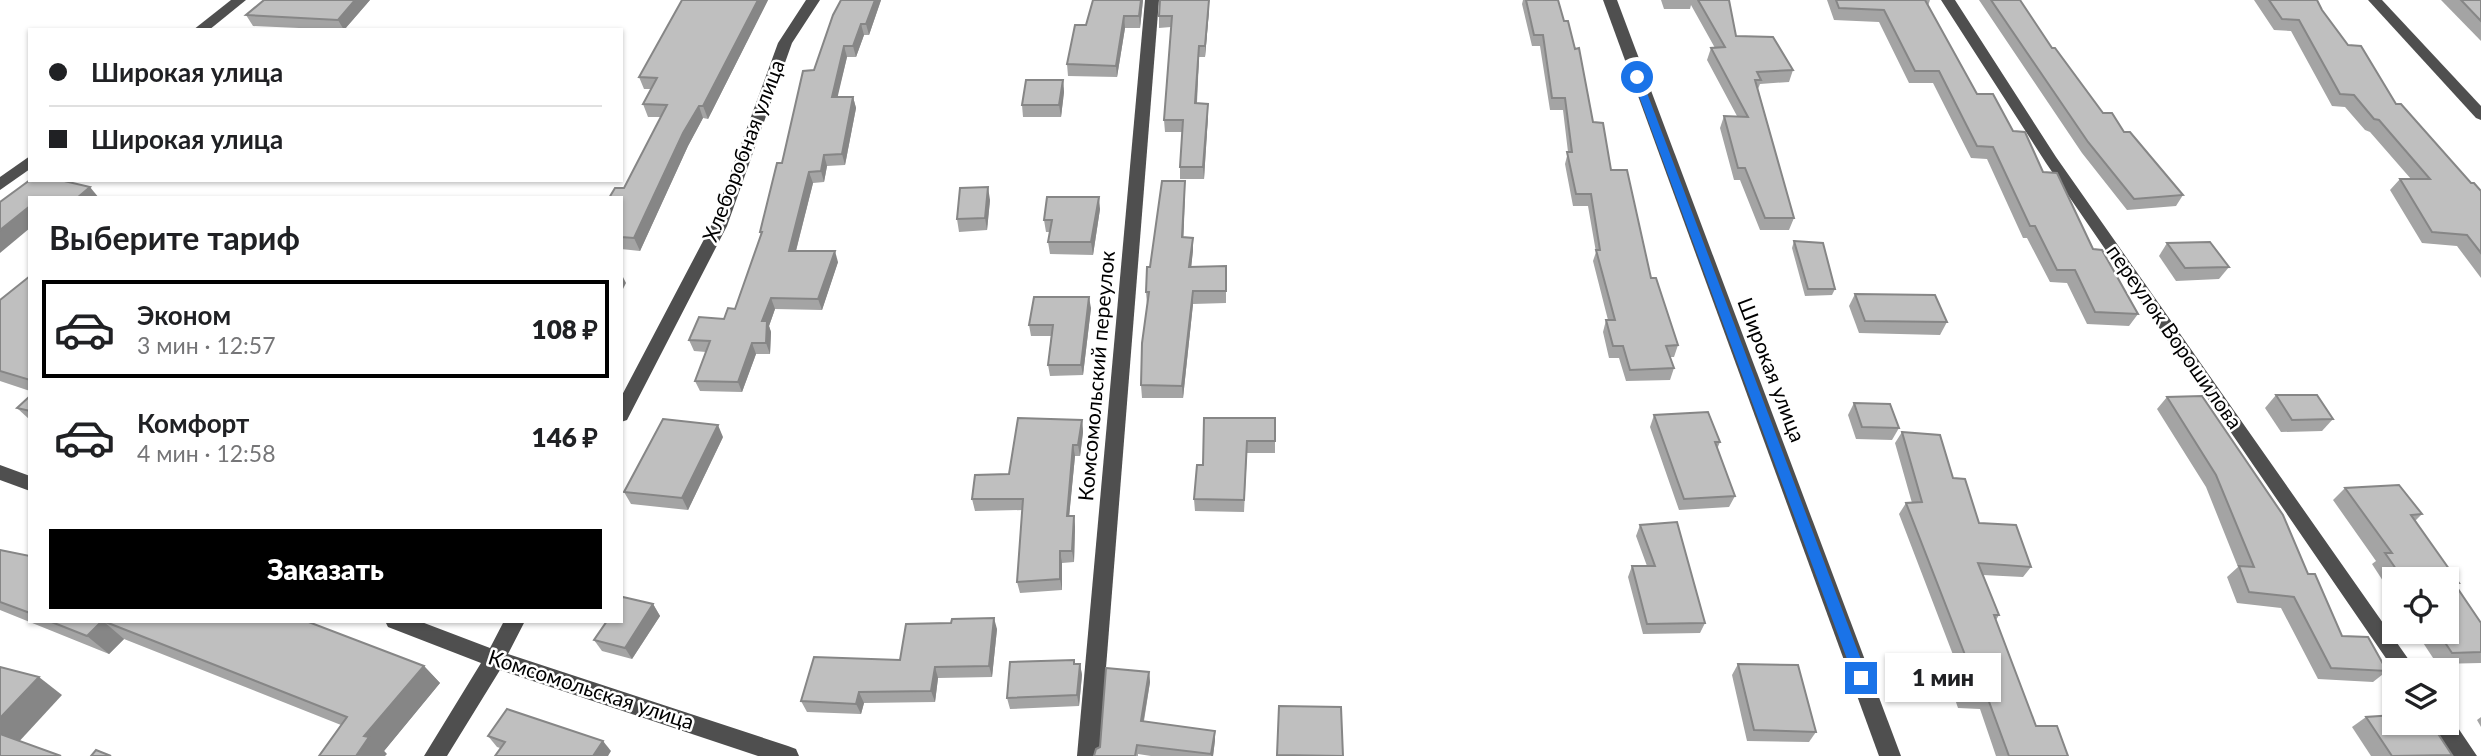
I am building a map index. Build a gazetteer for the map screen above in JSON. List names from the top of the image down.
{
  "streets": {
    "street": [
      "Хлеборобная улица",
      "переулок Ворошилова",
      "Широкая улица",
      "Комсомольский переулок",
      "Комсомольская улица"
    ]
  },
  "page": {
    "banner": ["Широкая улица", "Широкая улица"],
    "heading": "Выберите тариф",
    "list": [
      {
        "name": "Эконом",
        "note": "3 мин · 12:57",
        "value": "108 ₽"
      },
      {
        "name": "Комфорт",
        "note": "4 мин · 12:58",
        "value": "146 ₽"
      }
    ],
    "buttons": "Заказать",
    "bubble": "1 мин"
  }
}
